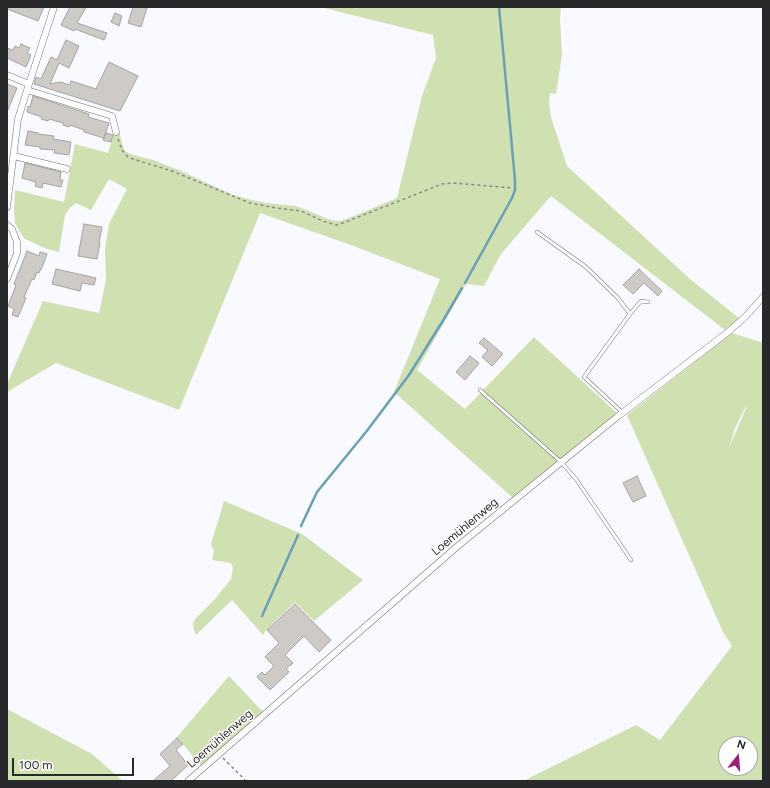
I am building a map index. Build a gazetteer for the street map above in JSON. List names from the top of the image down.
{
  "streets": {
    "street": ["Loemühlenweg"]
  },
  "scale_bar": "100 m",
  "north": "top"
}
